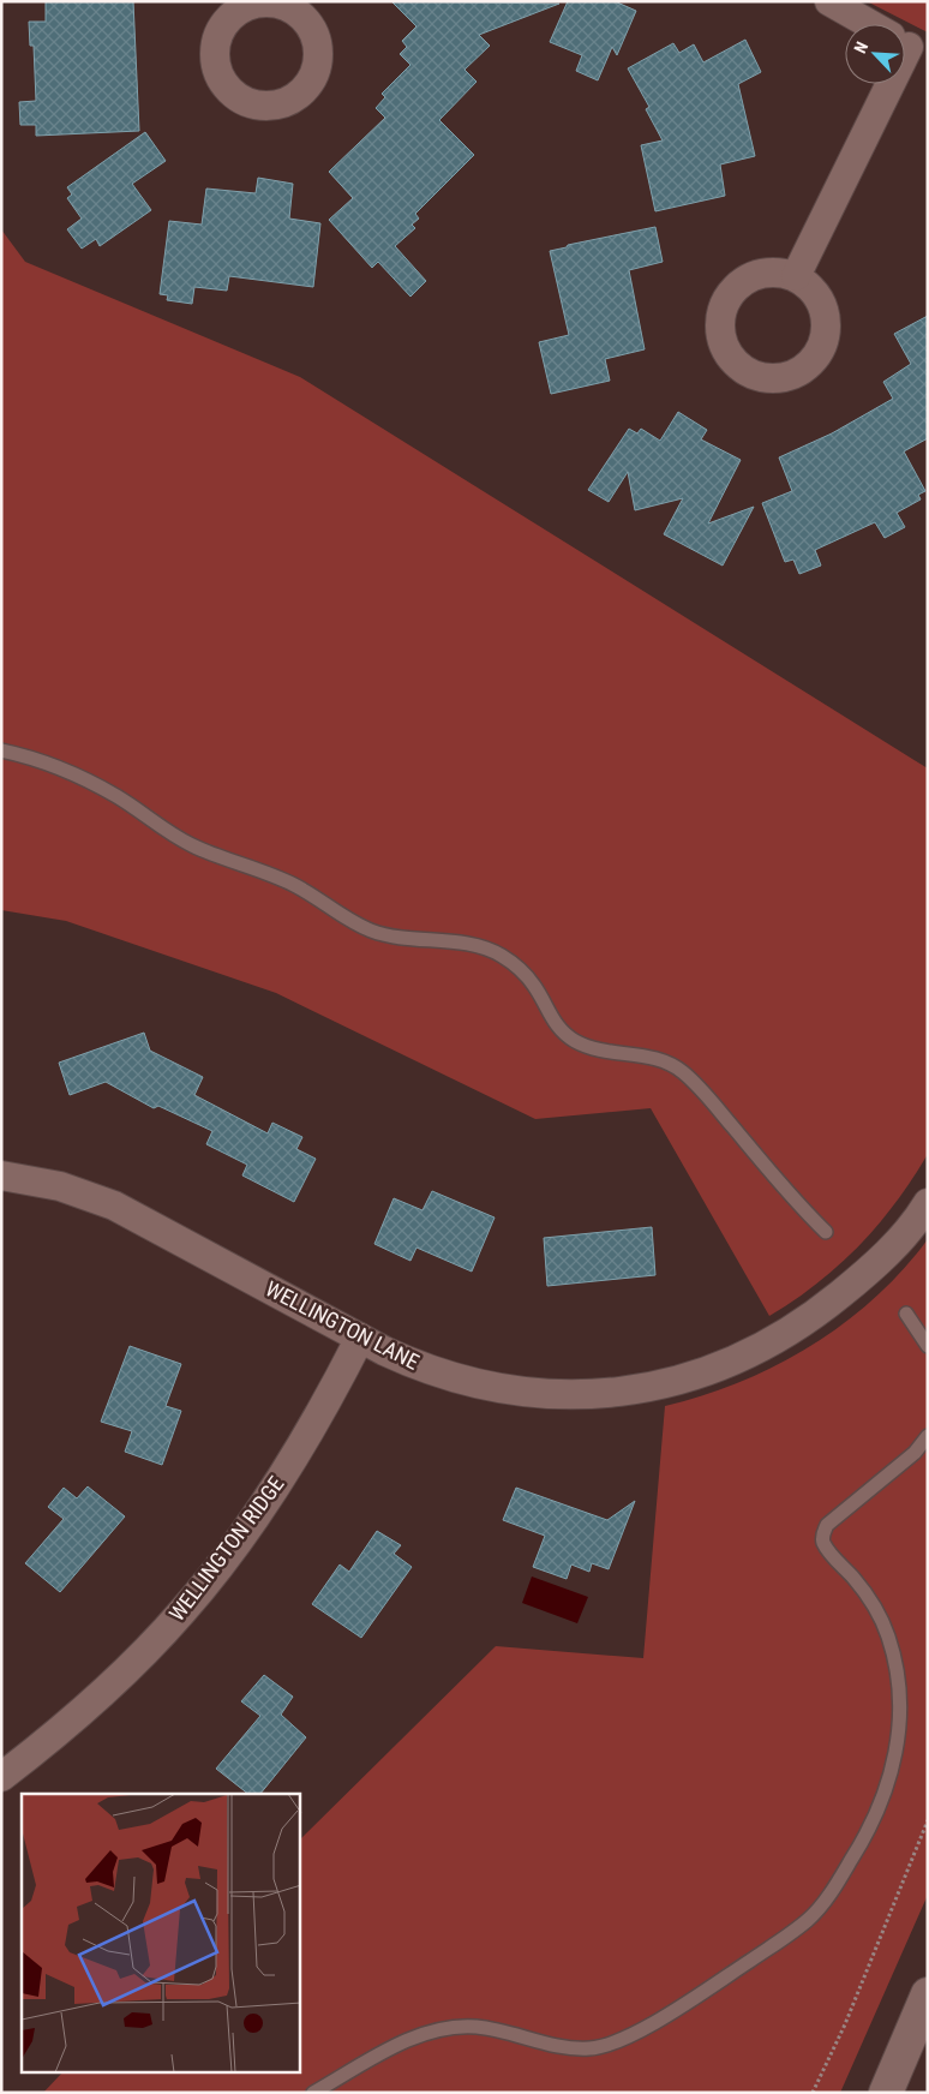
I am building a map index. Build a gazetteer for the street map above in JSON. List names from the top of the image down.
{
  "streets": {
    "street": ["WELLINGTON LANE", "WELLINGTON RIDGE"]
  },
  "crossings": [
    ["WELLINGTON LANE", "WELLINGTON RIDGE"]
  ],
  "north": "top left"
}
